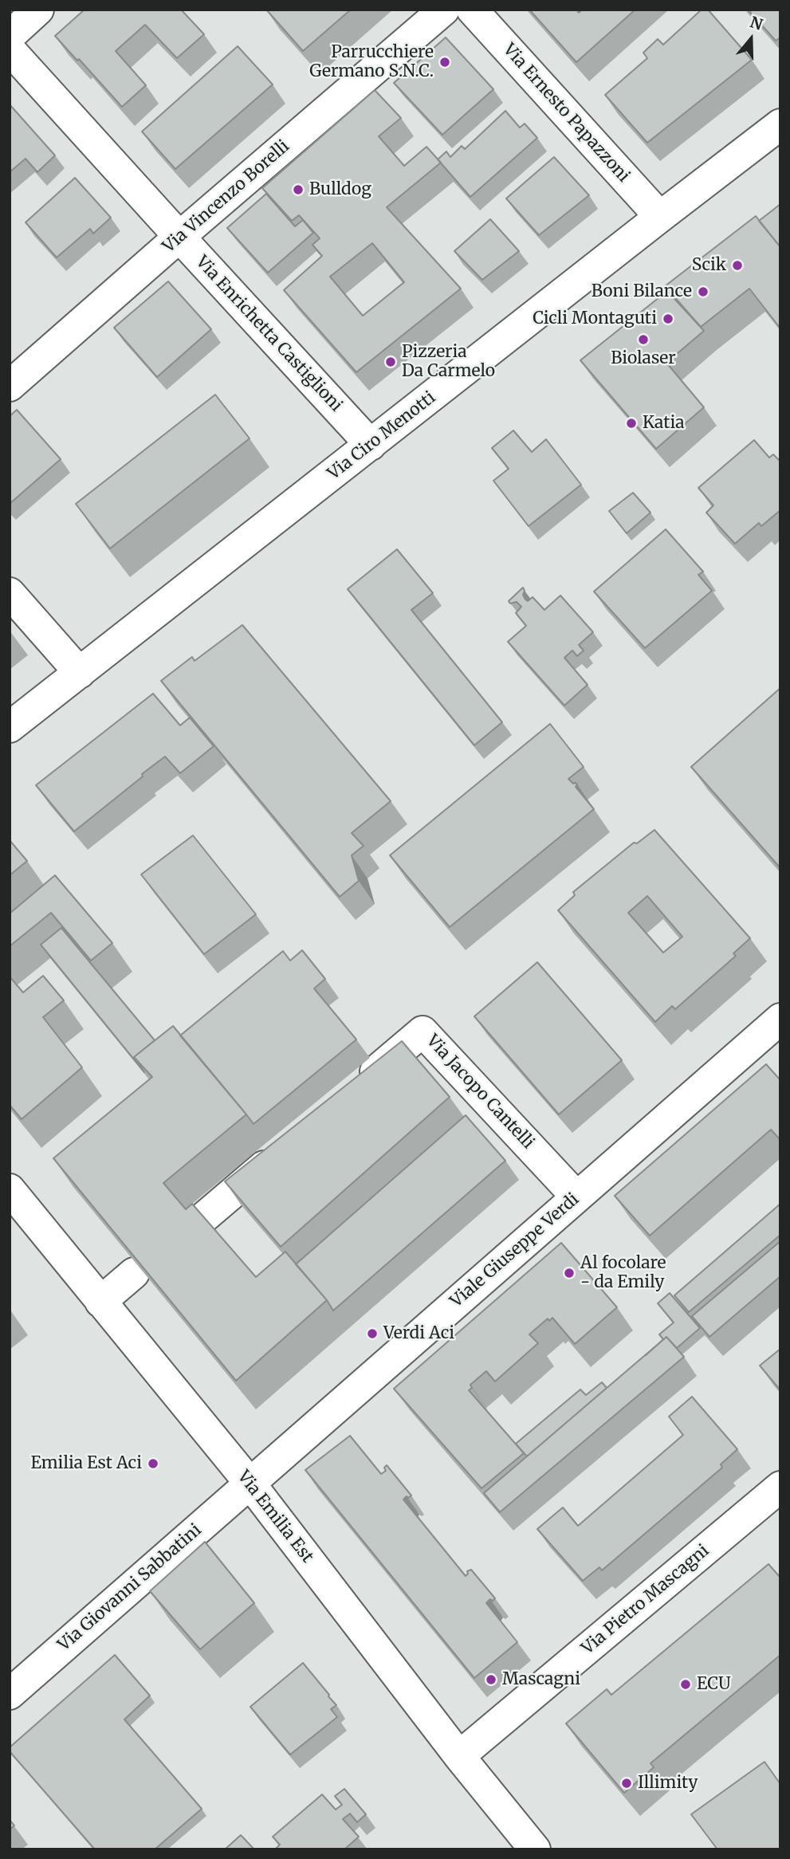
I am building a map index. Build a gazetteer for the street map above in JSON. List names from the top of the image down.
{
  "streets": {
    "street": [
      "Via Ernesto Papazzoni",
      "Via Vincenzo Borelli",
      "Via Enrichetta Castiglioni",
      "Via Ciro Menotti",
      "Via Jacopo Cantelli",
      "Viale Giuseppe Verdi",
      "Via Emilia Est",
      "Via Giovanni Sabbatini",
      "Via Pietro Mascagni"
    ]
  },
  "crossings": [
    ["Via Ernesto Papazzoni", "Via Ciro Menotti"],
    ["Via Vincenzo Borelli", "Via Enrichetta Castiglioni"],
    ["Via Enrichetta Castiglioni", "Via Ciro Menotti"],
    ["Via Jacopo Cantelli", "Viale Giuseppe Verdi"],
    ["Viale Giuseppe Verdi", "Via Emilia Est"],
    ["Viale Giuseppe Verdi", "Via Giovanni Sabbatini"],
    ["Via Emilia Est", "Via Giovanni Sabbatini"],
    ["Via Emilia Est", "Via Pietro Mascagni"]
  ],
  "places": [
    "Parrucchiere Germano S.N.C.",
    "Bulldog",
    "Scik",
    "Boni Bilance",
    "Cicli Montaguti",
    "Biolaser",
    "Pizzeria Da Carmelo",
    "Katia",
    "Al focolare - da Emily",
    "Verdi Aci",
    "Emilia Est Aci",
    "Mascagni",
    "ECU",
    "Illimity"
  ],
  "north": "top"
}
